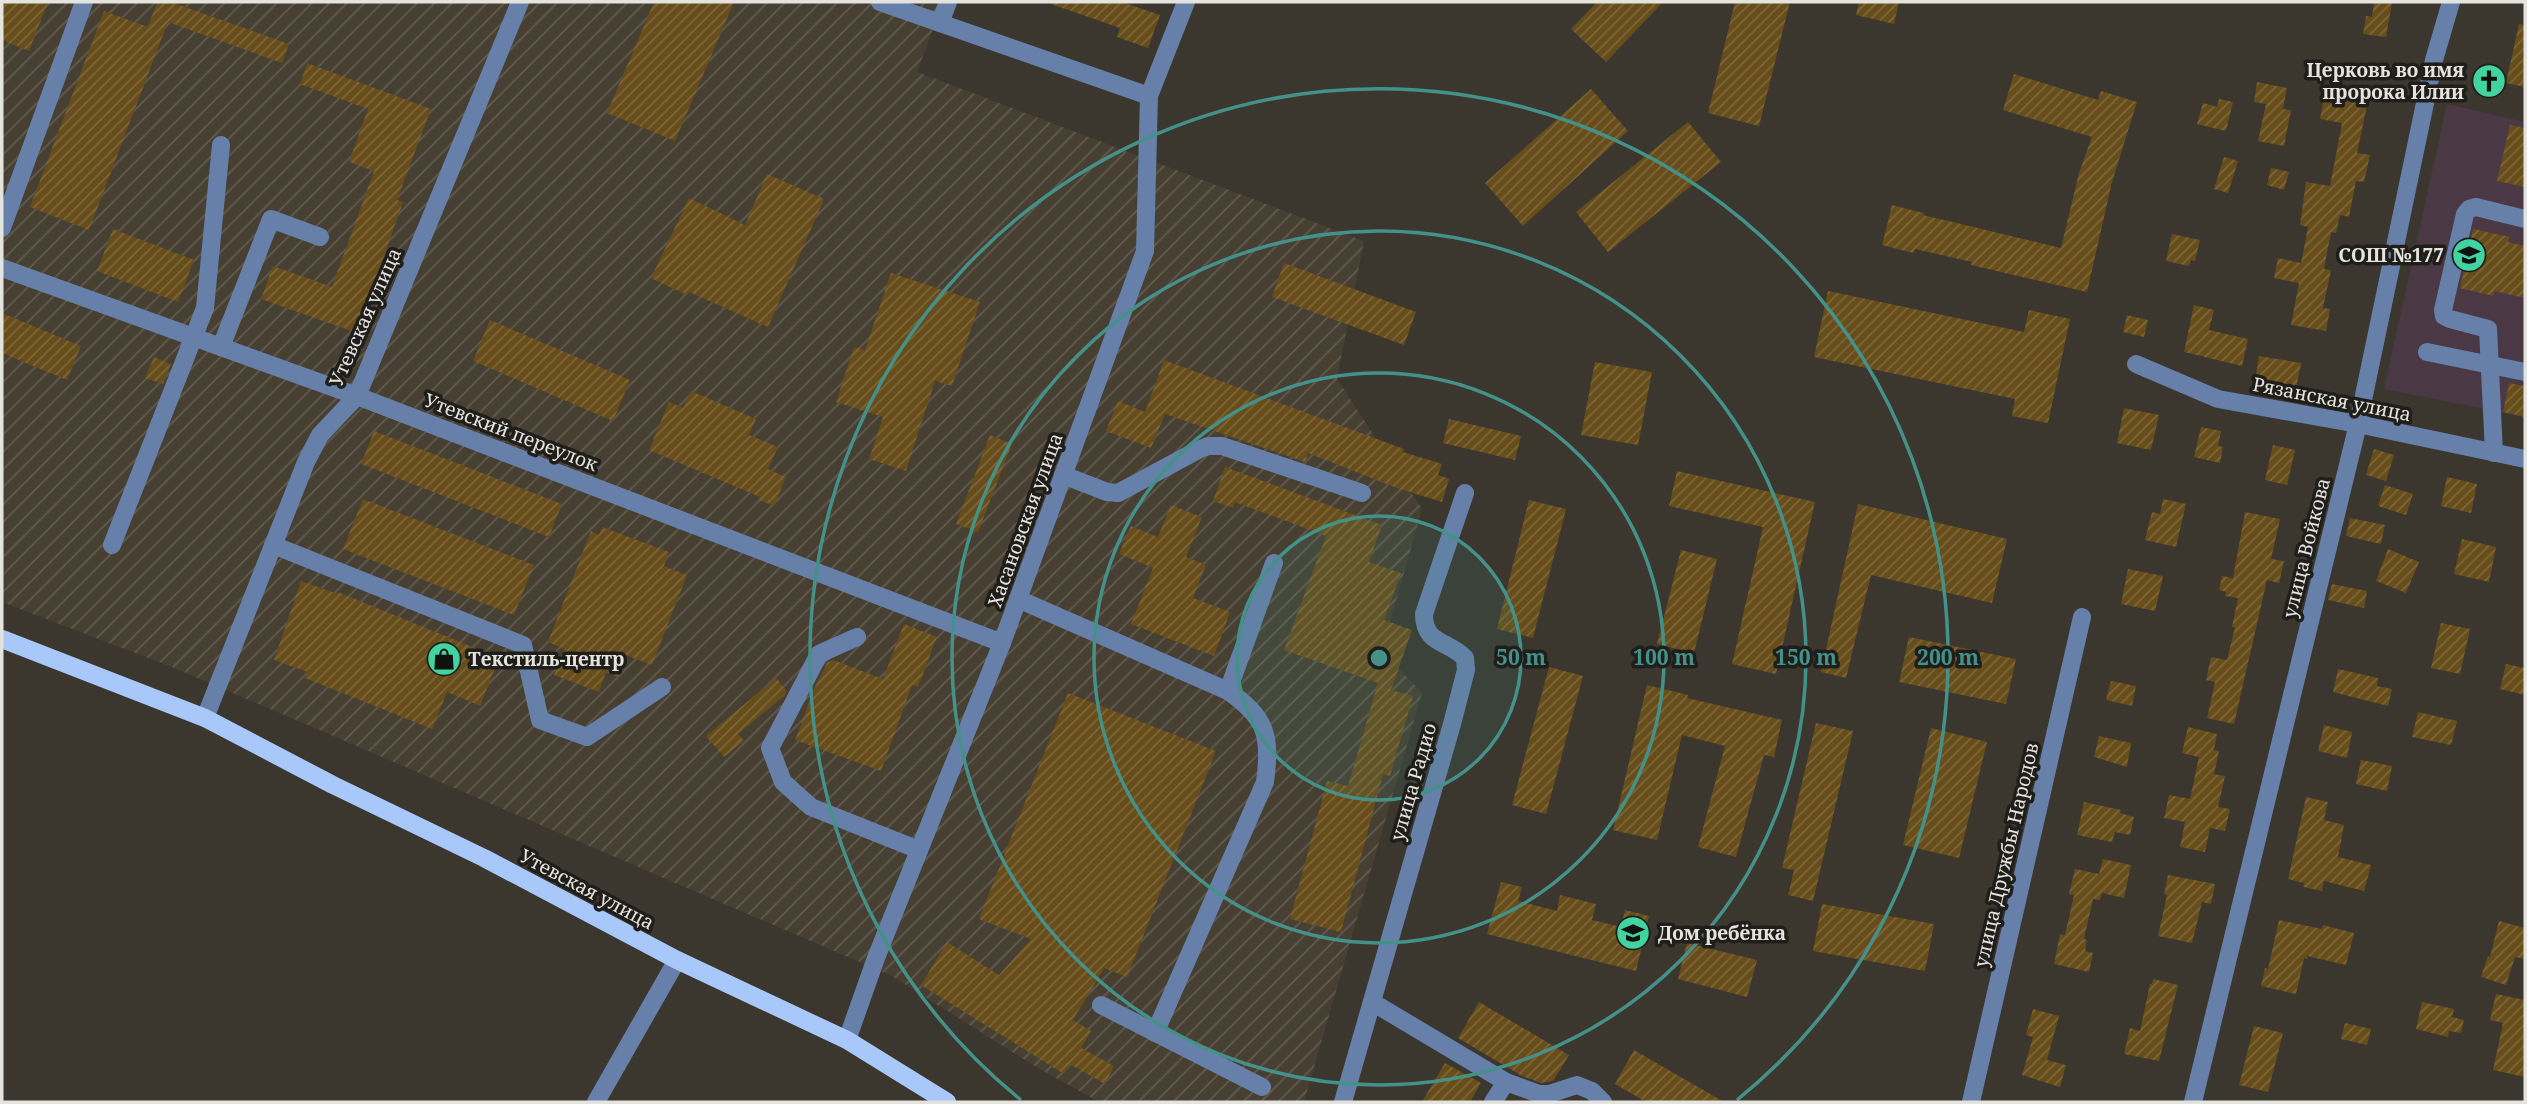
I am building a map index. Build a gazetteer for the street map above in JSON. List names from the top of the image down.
{
  "streets": {
    "main road": ["Утевская улица"],
    "street": [
      "Рязанская улица",
      "Утевский переулок",
      "Хасановская улица",
      "улица Войкова",
      "улица Радио",
      "улица Дружбы Народов"
    ]
  },
  "crossings": [
    ["Утевская улица", "Утевский переулок"],
    ["Утевская улица", "Хасановская улица"],
    ["Рязанская улица", "улица Войкова"],
    ["Утевский переулок", "Хасановская улица"]
  ],
  "places": {
    "church": ["Церковь во имя пророка Илии"],
    "school or university": ["СОШ №177", "Дом ребёнка"],
    "shop": ["Текстиль-центр"]
  },
  "rings": [
    "50 m",
    "100 m",
    "150 m",
    "200 m"
  ]
}
